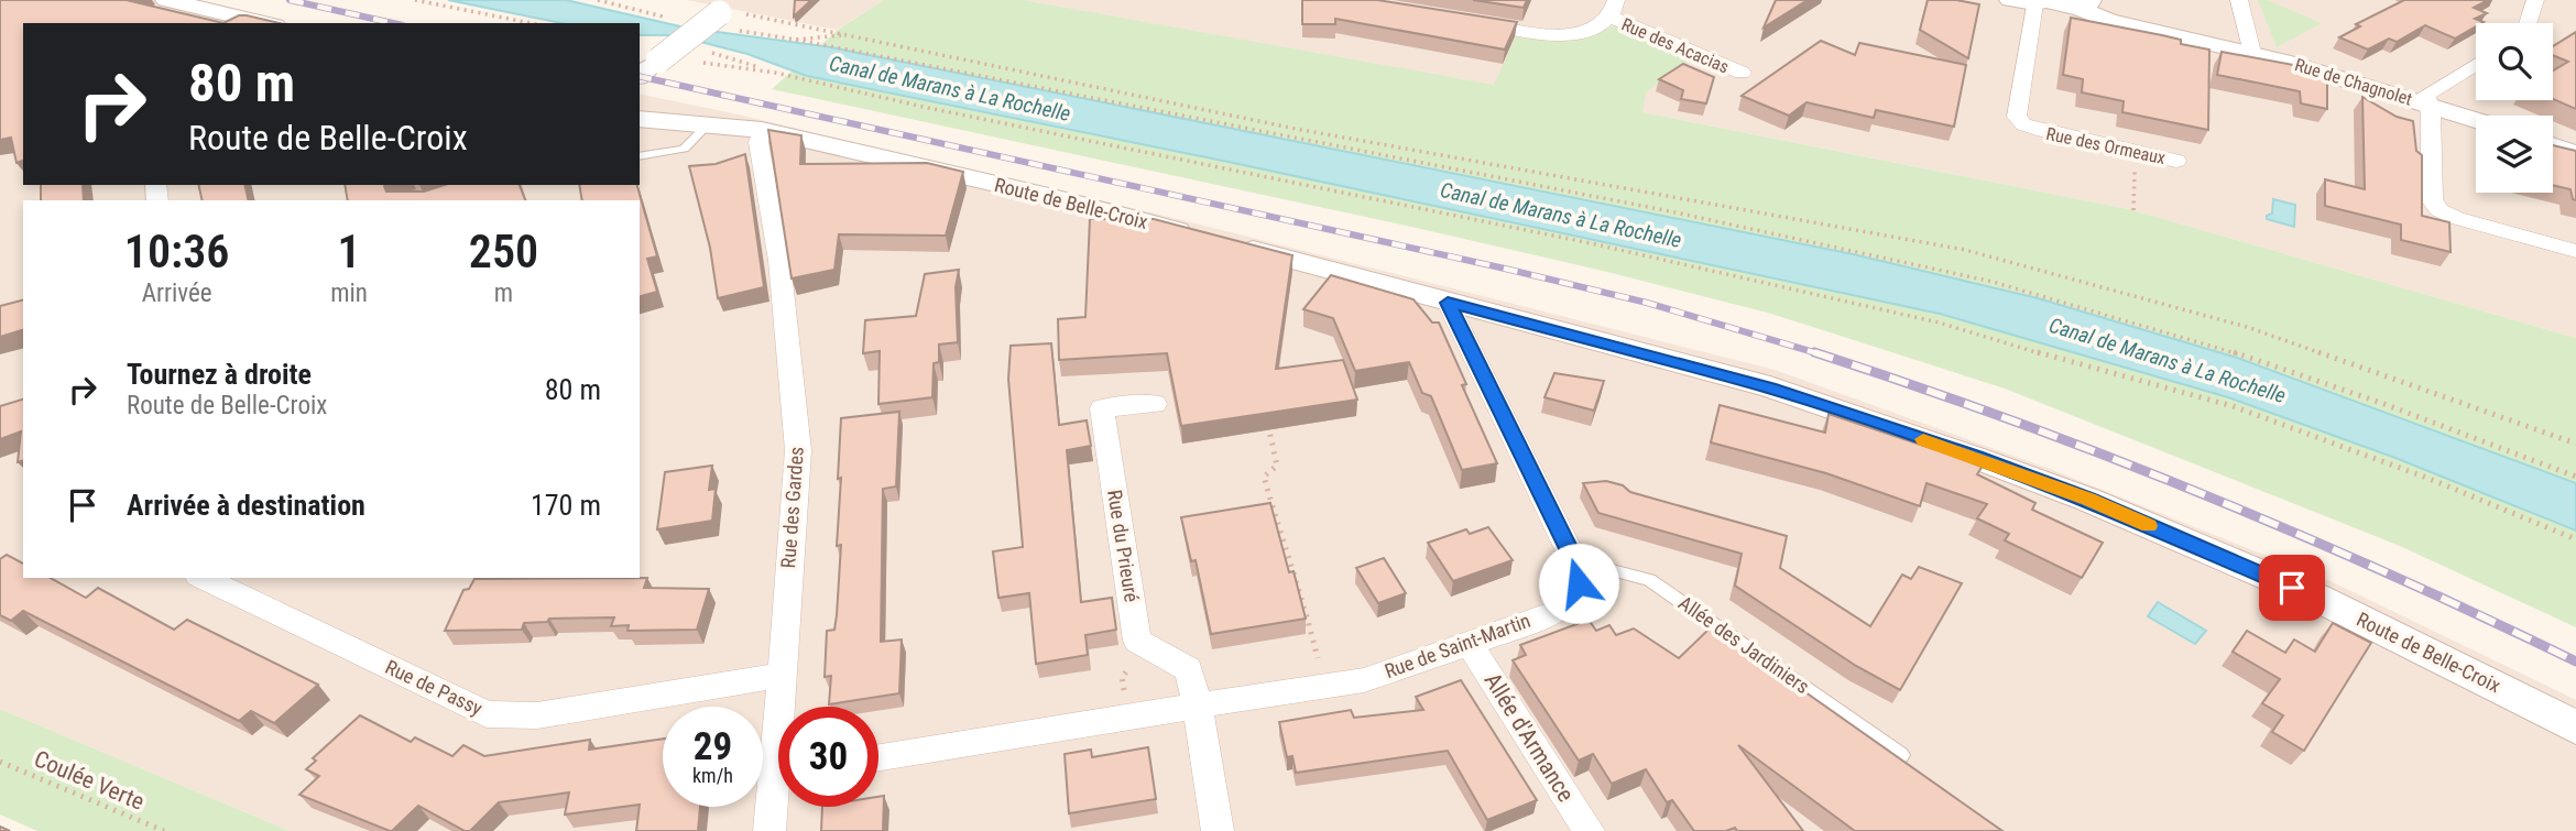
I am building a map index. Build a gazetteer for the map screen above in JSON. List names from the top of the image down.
{
  "streets": {
    "street": [
      "Rue des Acacias",
      "Rue de Chagnolet",
      "Rue des Ormeaux",
      "Route de Belle-Croix",
      "Rue des Gardes",
      "Rue du Prieuré",
      "Rue de Saint-Martin",
      "Rue de Passy",
      "Allée d'Armance"
    ],
    "lane": ["Allée des Jardiniers"],
    "path": ["Coulée Verte"]
  },
  "crossings": [
    ["Rue de Chagnolet", "Rue des Ormeaux"],
    ["Route de Belle-Croix", "Rue des Gardes"],
    ["Route de Belle-Croix", "Rue de Saint-Martin"],
    ["Rue des Gardes", "Rue de Passy"],
    ["Rue du Prieuré", "Rue de Saint-Martin"],
    ["Allée des Jardiniers", "Rue de Saint-Martin"],
    ["Rue de Saint-Martin", "Allée d'Armance"]
  ],
  "water": ["Canal de Marans à La Rochelle"],
  "page": {
    "turn": ["80 m", "Route de Belle-Croix"],
    "eta": [
      "10:36",
      "Arrivée",
      "1",
      "min",
      "250",
      "m"
    ],
    "list": [
      {
        "name": "Tournez à droite",
        "note": "Route de Belle-Croix",
        "value": "80 m"
      },
      {
        "name": "Arrivée à destination",
        "value": "170 m"
      }
    ],
    "speed": "29 km/h",
    "limit": "30"
  }
}
